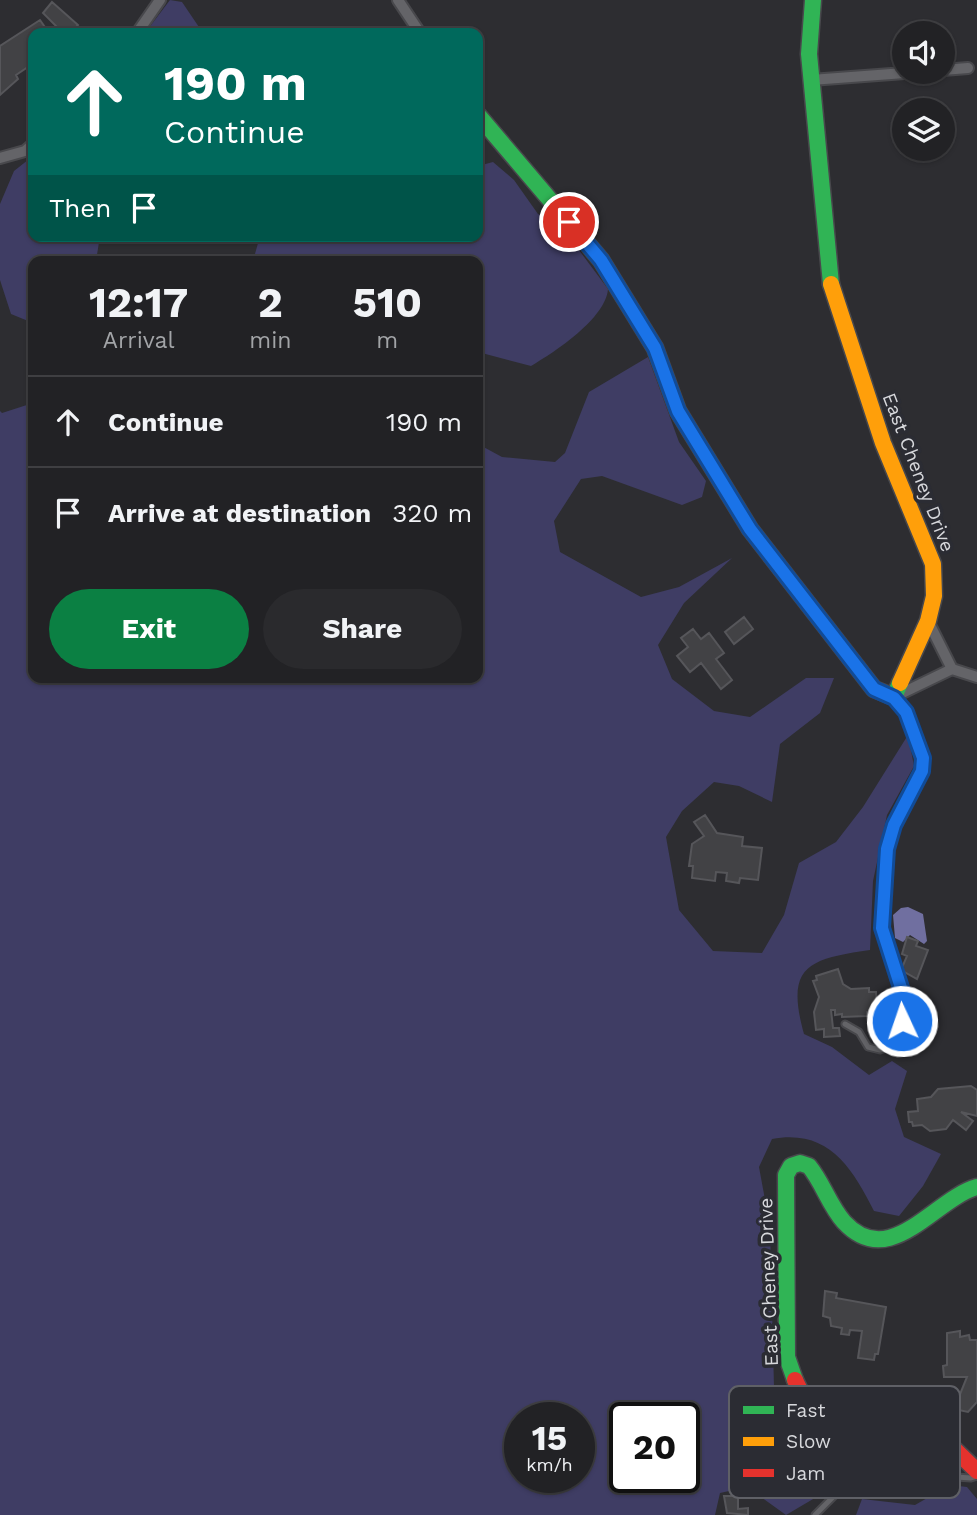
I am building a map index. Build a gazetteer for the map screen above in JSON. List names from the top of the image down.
{
  "streets": {
    "street": ["East Cheney Drive"]
  },
  "legend": ["Fast", "Slow", "Jam"],
  "page": {
    "turn": ["190 m", "Continue"],
    "then": "Then",
    "eta": [
      "12:17",
      "Arrival",
      "2",
      "min",
      "510",
      "m"
    ],
    "list": [
      {
        "name": "Continue",
        "value": "190 m"
      },
      {
        "name": "Arrive at destination",
        "value": "320 m"
      }
    ],
    "buttons": ["Exit", "Share"],
    "speed": "15 km/h",
    "limit": "20"
  }
}
